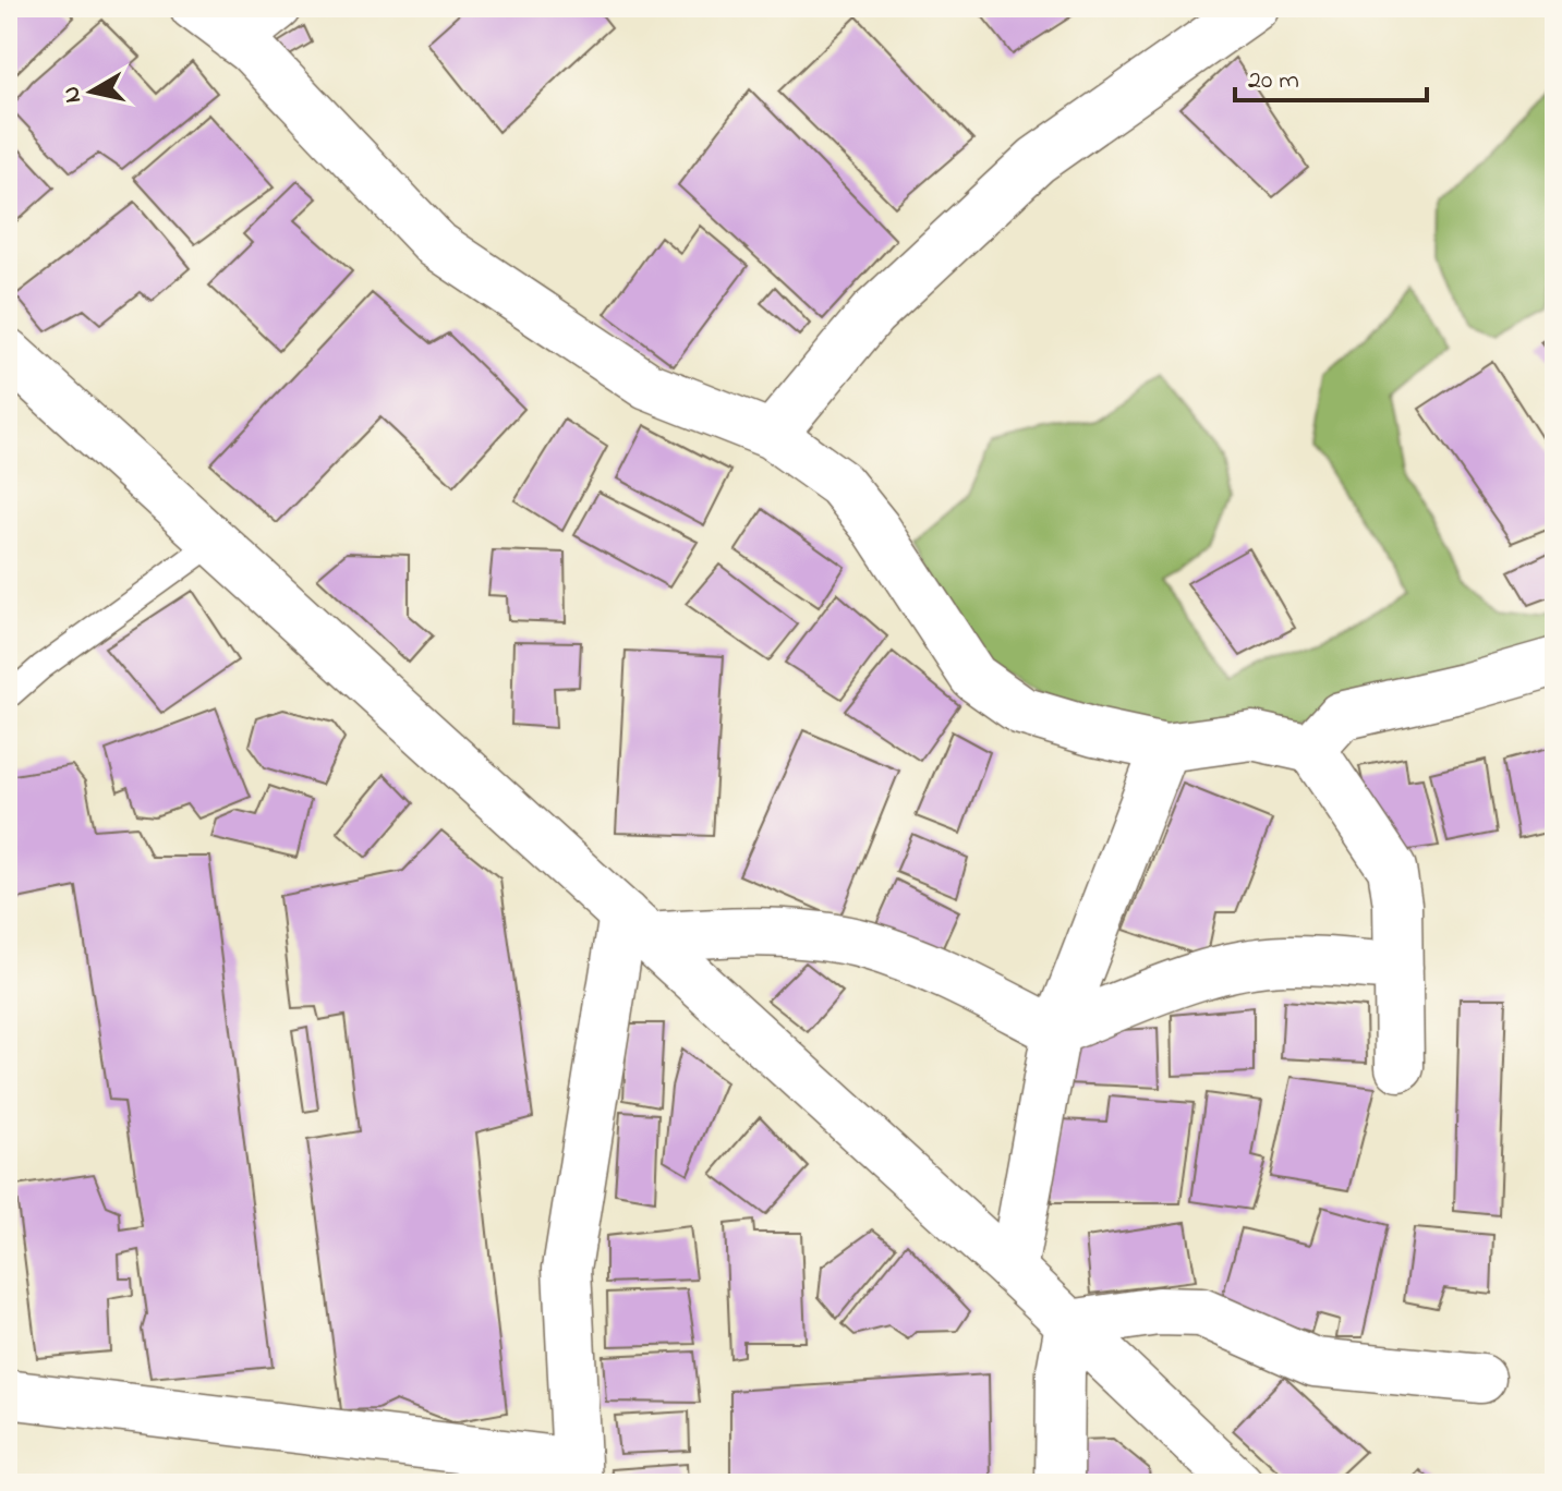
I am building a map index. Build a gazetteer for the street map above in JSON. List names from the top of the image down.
{
  "scale_bar": "20 m",
  "north": "left"
}
